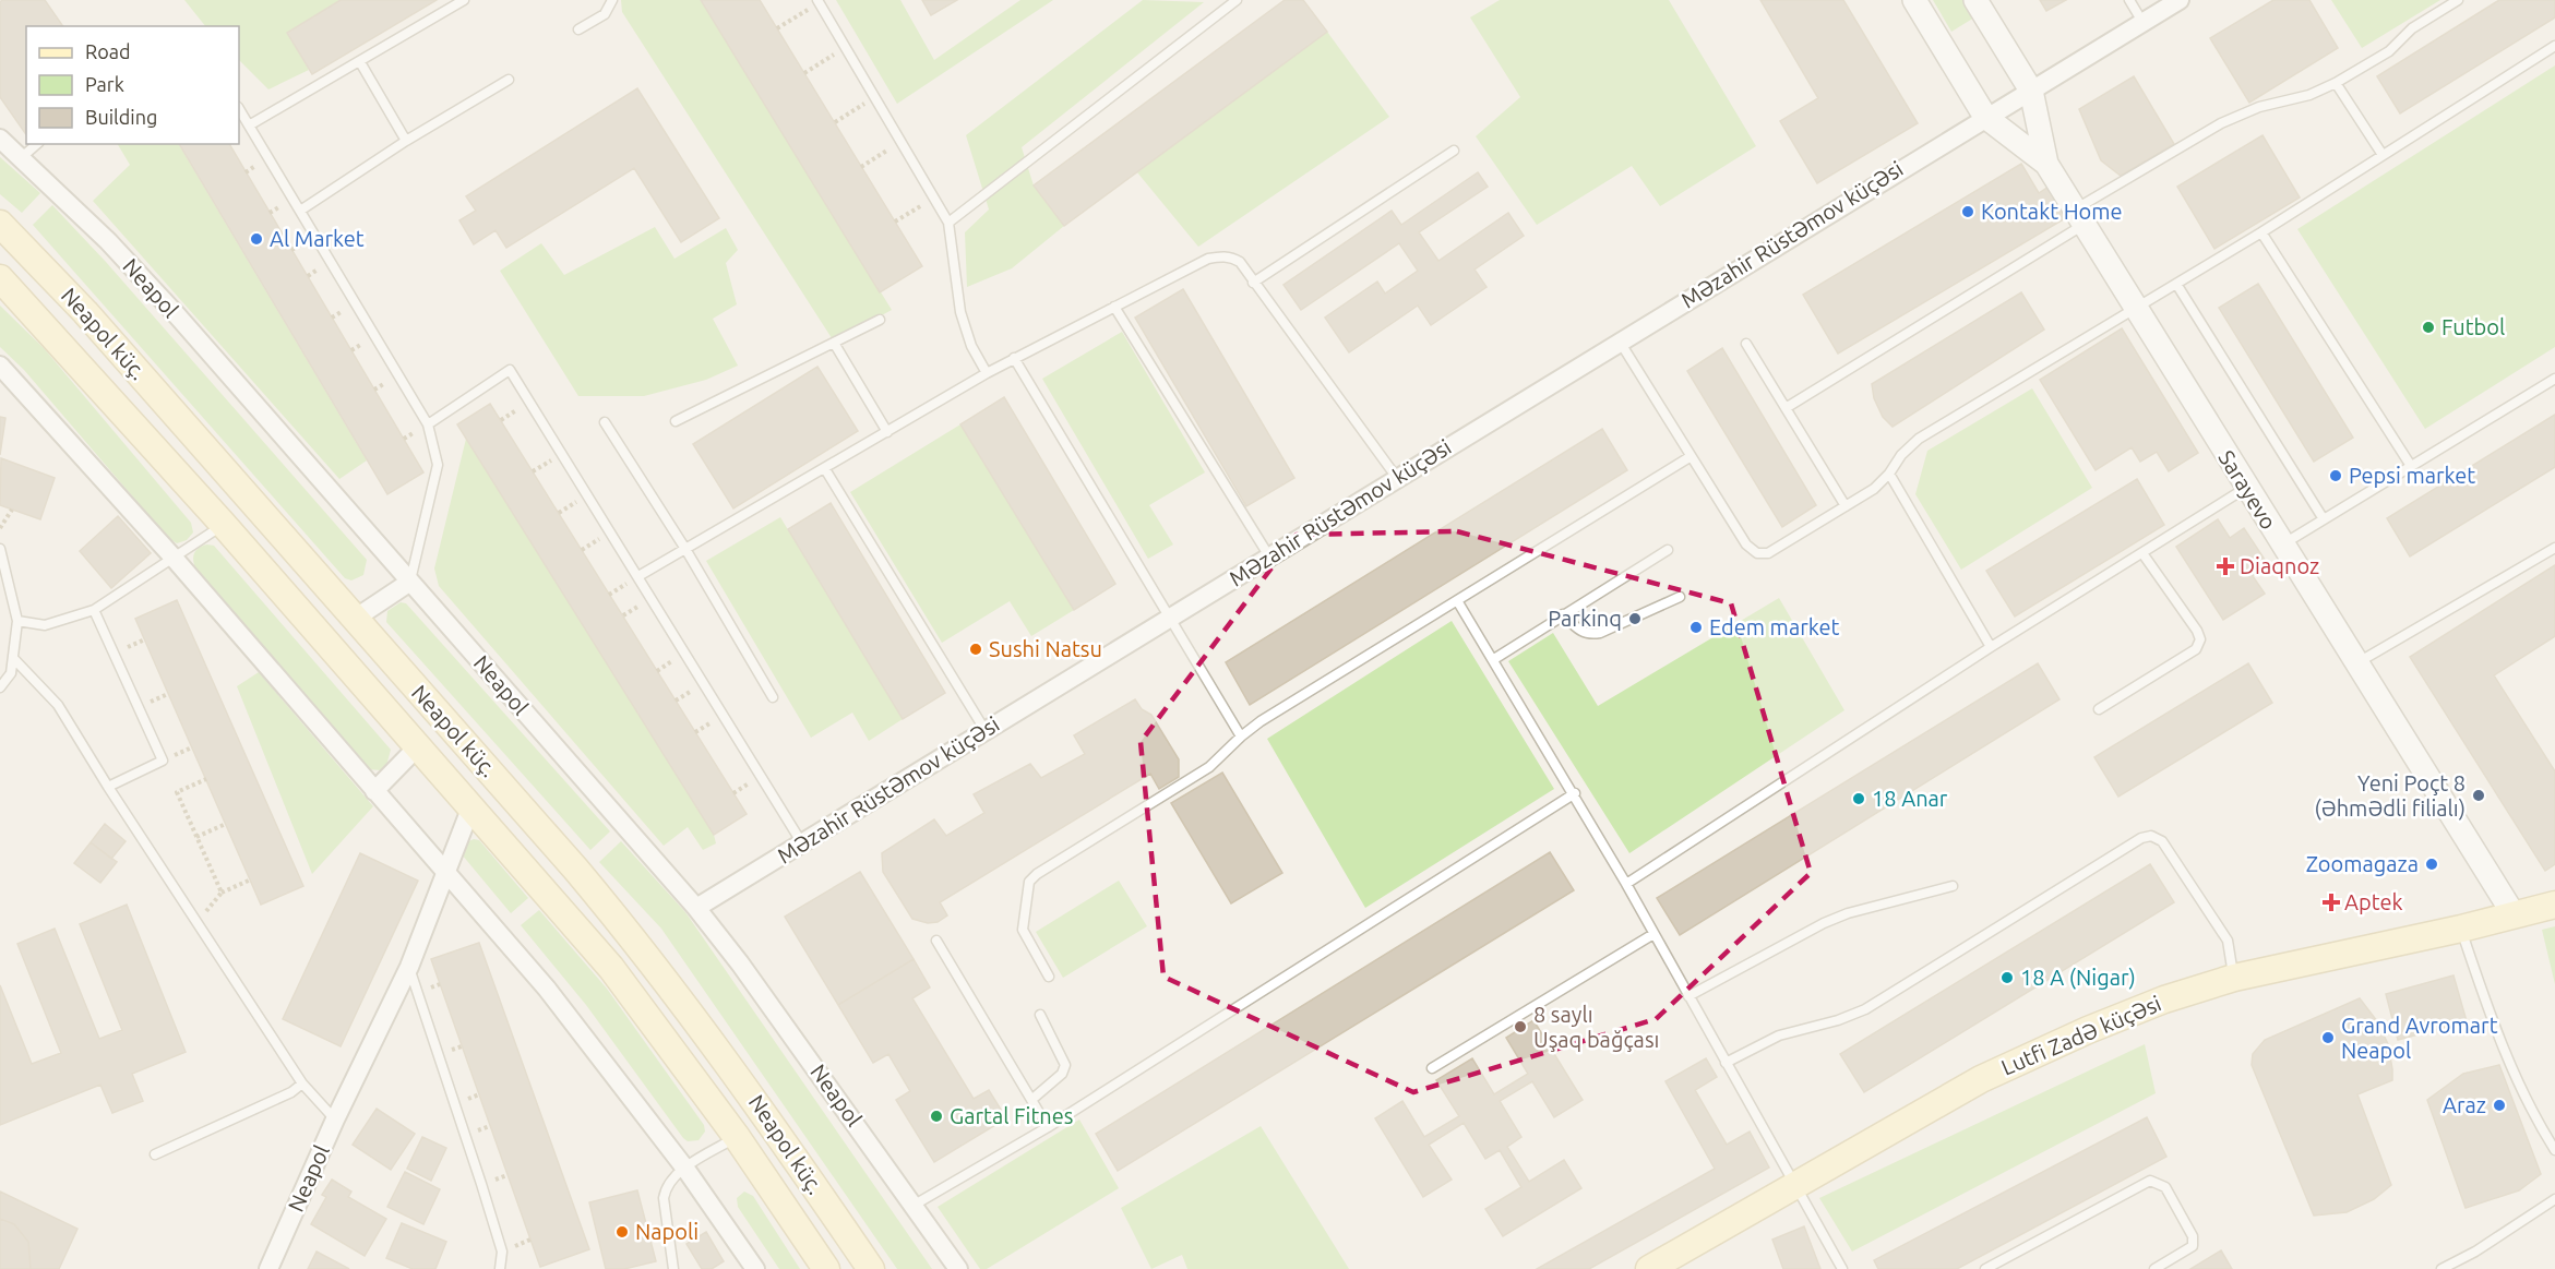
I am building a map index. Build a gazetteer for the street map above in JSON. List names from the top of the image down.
{
  "streets": {
    "main road": ["Neapol küç.", "Lutfi Zadə küçəsi"],
    "street": ["Məzahir Rüstəmov küçəsi", "Neapol", "Sarayevo"]
  },
  "crossings": [
    ["Məzahir Rüstəmov küçəsi", "Neapol"],
    ["Neapol", "Neapol küç."],
    ["Sarayevo", "Lutfi Zadə küçəsi"]
  ],
  "places": {
    "other": [
      "Kontakt Home",
      "Al Market",
      "Futbol",
      "Pepsi market",
      "Parkinq",
      "Edem market",
      "Sushi Natsu",
      "Yeni Poçt 8 (Əhmədli filialı)",
      "18 Anar",
      "Zoomagaza",
      "18 A (Nigar)",
      "8 saylı Uşaq bağçası",
      "Grand Avromart Neapol",
      "Araz",
      "Gartal Fitnes",
      "Napoli"
    ],
    "health": ["Diaqnoz", "Aptek"]
  },
  "legend": ["Road", "Park", "Building"]
}
